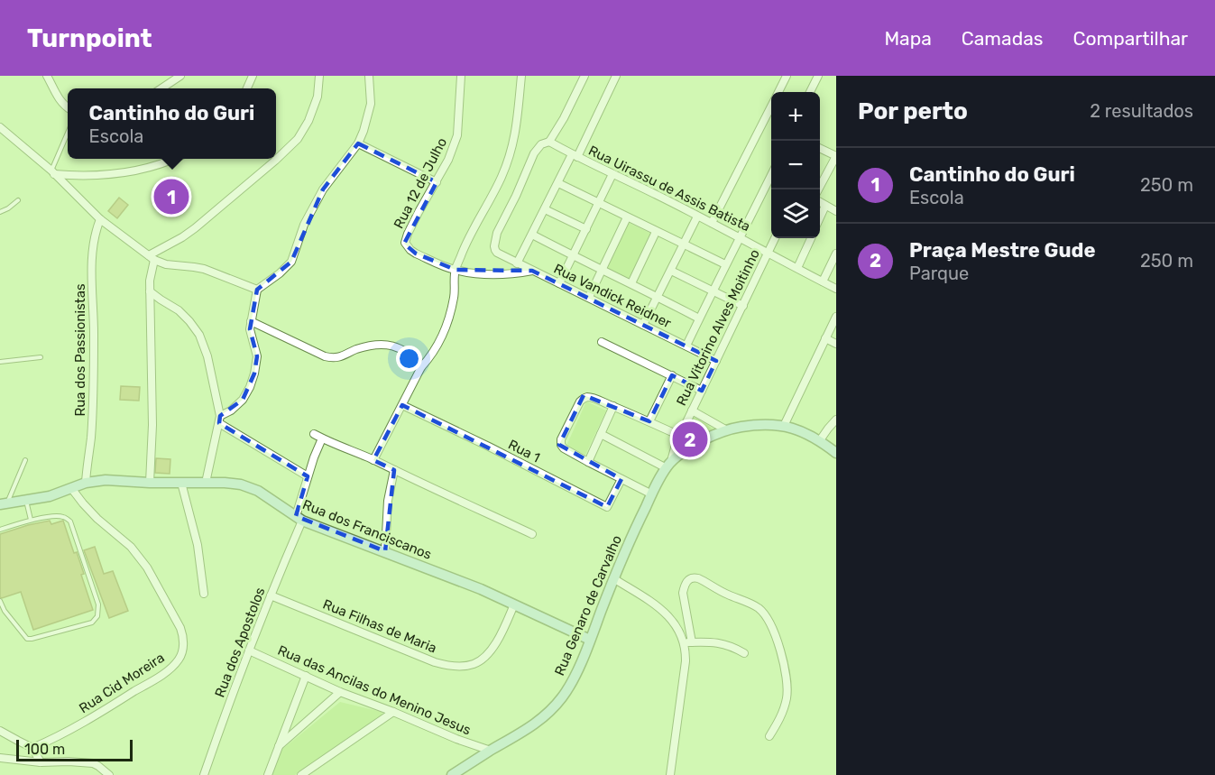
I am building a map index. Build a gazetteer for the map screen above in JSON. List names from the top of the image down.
{
  "streets": {
    "street": [
      "Rua 12 de Julho",
      "Rua Uirassu de Assis Batista",
      "Rua Vandick Reidner",
      "Rua Vitorino Alves Moitinho",
      "Rua dos Passionistas",
      "Rua 1",
      "Rua dos Franciscanos",
      "Rua Genaro de Carvalho",
      "Rua Filhas de Maria",
      "Rua dos Apostolos",
      "Rua Cid Moreira",
      "Rua das Ancilas do Menino Jesus"
    ]
  },
  "crossings": [
    ["Rua Uirassu de Assis Batista", "Rua Vandick Reidner"],
    ["Rua Uirassu de Assis Batista", "Rua Vitorino Alves Moitinho"],
    ["Rua Vandick Reidner", "Rua Vitorino Alves Moitinho"],
    ["Rua Vitorino Alves Moitinho", "Rua Genaro de Carvalho"],
    ["Rua dos Passionistas", "Rua dos Franciscanos"],
    ["Rua dos Franciscanos", "Rua Genaro de Carvalho"],
    ["Rua dos Franciscanos", "Rua Filhas de Maria"],
    ["Rua dos Franciscanos", "Rua dos Apostolos"],
    ["Rua dos Franciscanos", "Rua Cid Moreira"],
    ["Rua Genaro de Carvalho", "Rua das Ancilas do Menino Jesus"],
    ["Rua Filhas de Maria", "Rua dos Apostolos"],
    ["Rua dos Apostolos", "Rua das Ancilas do Menino Jesus"]
  ],
  "scale_bar": "100 m",
  "page": {
    "header": "Turnpoint",
    "nav": ["Mapa", "Camadas", "Compartilhar"],
    "heading": ["Por perto", "2 resultados"],
    "popup": ["Cantinho do Guri", "Escola"],
    "map_buttons": ["+", "−"],
    "list": [
      {
        "mark": "1",
        "name": "Cantinho do Guri",
        "note": "Escola",
        "value": "250 m"
      },
      {
        "mark": "2",
        "name": "Praça Mestre Gude",
        "note": "Parque",
        "value": "250 m"
      }
    ],
    "pins": ["1", "2"],
    "scale": "100 m"
  }
}
